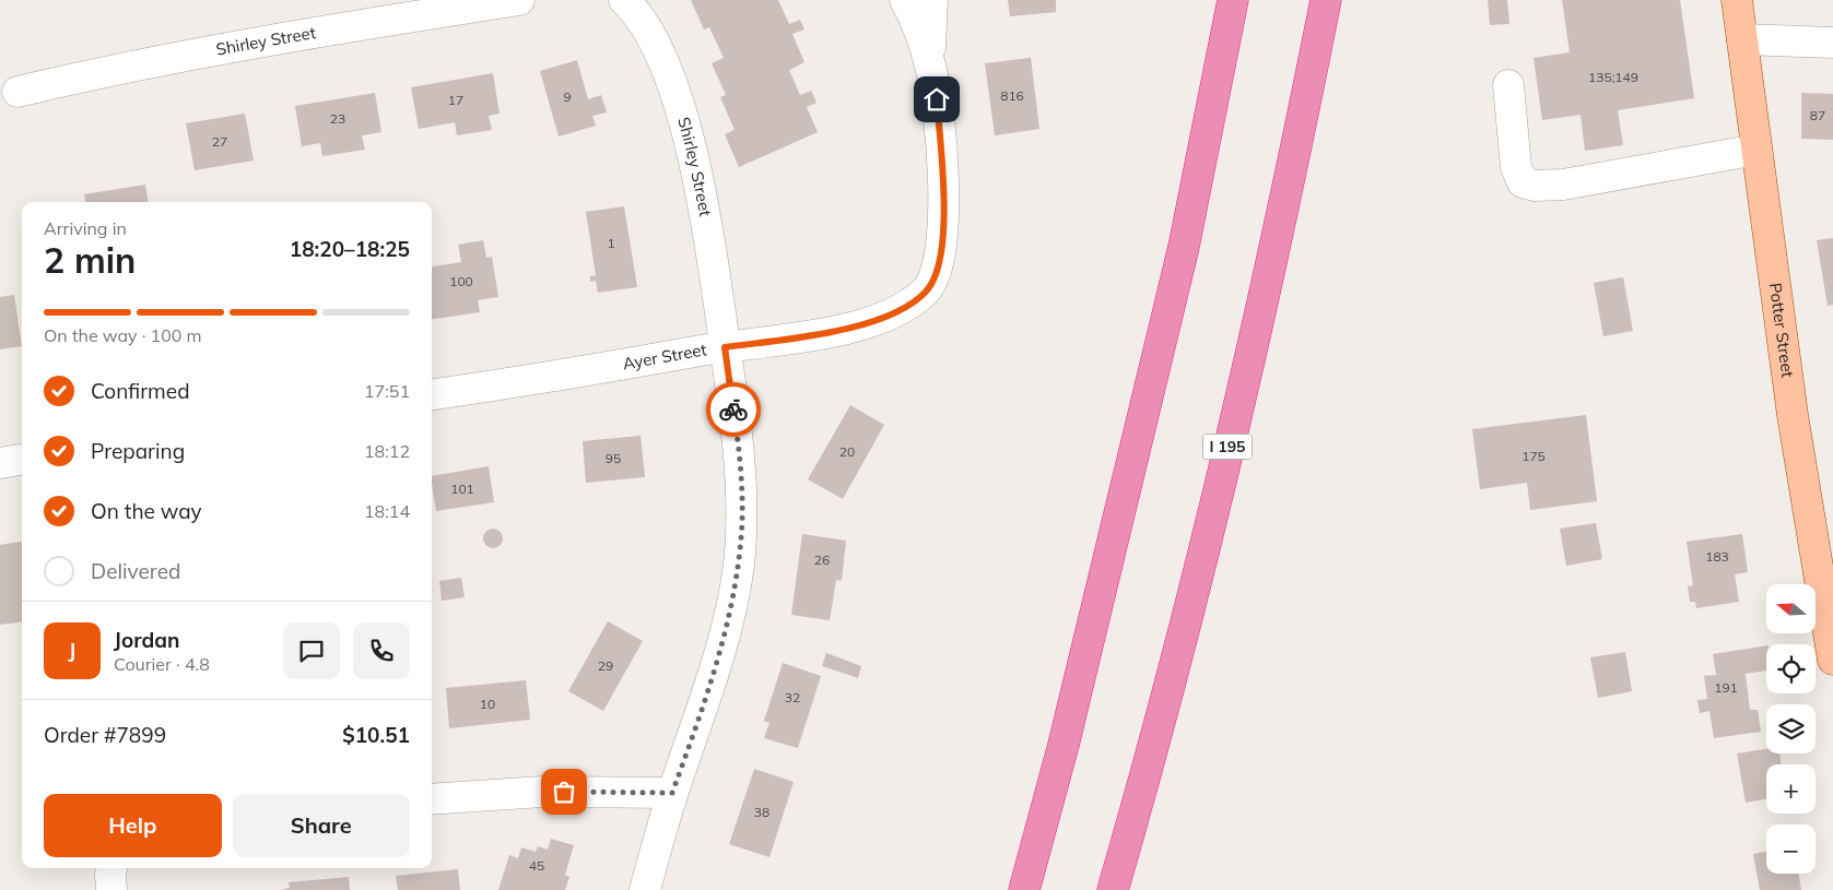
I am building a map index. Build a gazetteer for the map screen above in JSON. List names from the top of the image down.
{
  "streets": {
    "highway": ["I 195"],
    "main road": ["Potter Street"],
    "street": ["Shirley Street", "Ayer Street"]
  },
  "crossings": [
    ["Shirley Street", "Ayer Street"]
  ],
  "house_numbers": [
    "135;149",
    "816",
    "9",
    "17",
    "87",
    "23",
    "27",
    "1",
    "100",
    "20",
    "175",
    "95",
    "101",
    "183",
    "26",
    "29",
    "191",
    "32",
    "10",
    "38",
    "45"
  ],
  "north": "left",
  "page": {
    "heading": ["2 min", "Arriving in", "18:20–18:25"],
    "panel": [
      "Jordan",
      "Courier · 4.8",
      "Order #7899",
      "$10.51"
    ],
    "bar": "On the way · 100 m",
    "list": [
      ["Confirmed", "17:51"],
      ["Preparing", "18:12"],
      ["On the way", "18:14"],
      "Delivered"
    ],
    "map_buttons": ["+", "−"],
    "round": "J",
    "buttons": ["Help", "Share"]
  }
}
